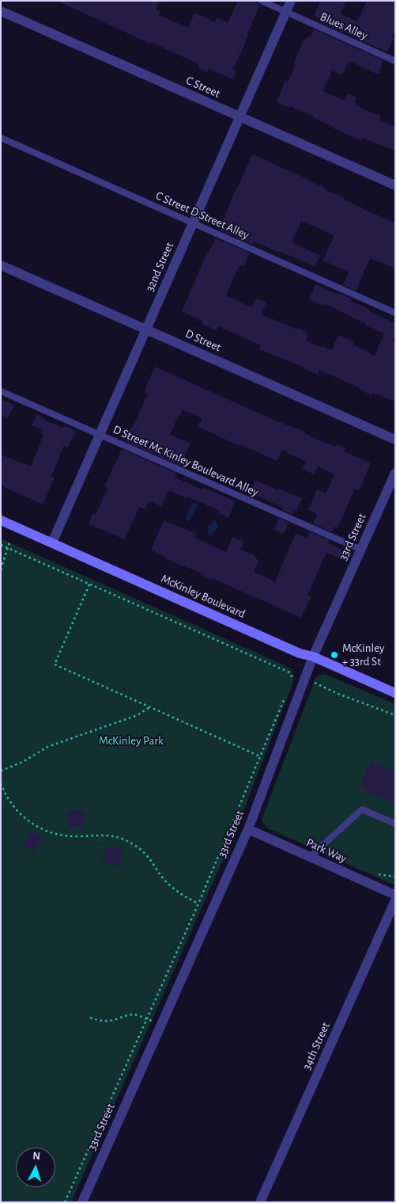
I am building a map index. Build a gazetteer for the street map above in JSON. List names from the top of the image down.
{
  "streets": {
    "street": [
      "C Street",
      "32nd Street",
      "D Street",
      "33rd Street",
      "McKinley Boulevard",
      "Park Way",
      "34th Street"
    ],
    "lane": ["Blues Alley", "C Street D Street Alley", "D Street Mc Kinley Boulevard Alley"]
  },
  "crossings": [
    ["Blues Alley", "32nd Street"],
    ["C Street", "32nd Street"],
    ["C Street D Street Alley", "32nd Street"],
    ["32nd Street", "D Street"],
    ["32nd Street", "D Street Mc Kinley Boulevard Alley"],
    ["32nd Street", "McKinley Boulevard"],
    ["D Street Mc Kinley Boulevard Alley", "33rd Street"],
    ["33rd Street", "McKinley Boulevard"],
    ["33rd Street", "Park Way"]
  ],
  "parks": ["McKinley Park"],
  "places": ["McKinley + 33rd St"],
  "north": "top"
}
